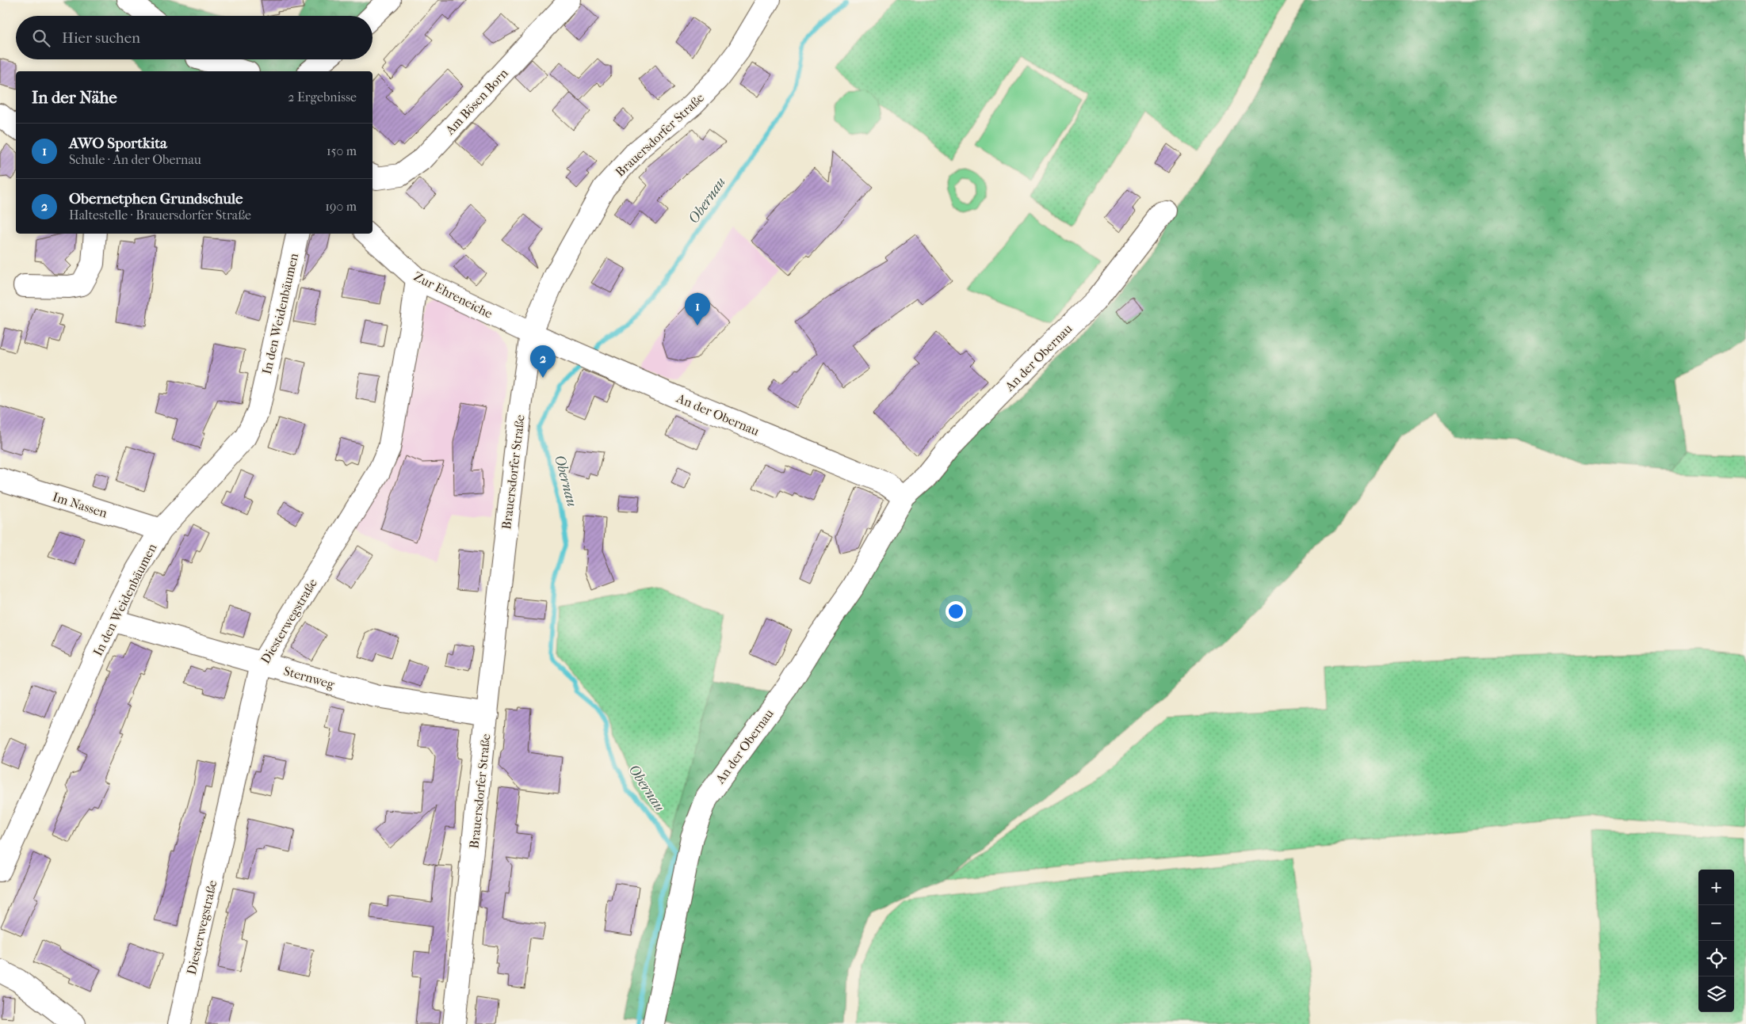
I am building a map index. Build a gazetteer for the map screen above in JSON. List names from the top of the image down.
{
  "streets": {
    "street": [
      "Am Bösen Born",
      "Brauersdorfer Straße",
      "Zur Ehreneiche",
      "In den Weidenbäumen",
      "An der Obernau",
      "Im Nassen",
      "Diesterwegstraße",
      "Sternweg"
    ]
  },
  "crossings": [
    ["Brauersdorfer Straße", "Zur Ehreneiche"],
    ["Brauersdorfer Straße", "An der Obernau"],
    ["Brauersdorfer Straße", "Sternweg"],
    ["Zur Ehreneiche", "An der Obernau"],
    ["Zur Ehreneiche", "Diesterwegstraße"],
    ["In den Weidenbäumen", "Im Nassen"],
    ["In den Weidenbäumen", "Sternweg"],
    ["Diesterwegstraße", "Sternweg"]
  ],
  "water": ["Obernau"],
  "page": {
    "search": "Hier suchen",
    "heading": ["In der Nähe", "2 Ergebnisse"],
    "list": [
      {
        "mark": "1",
        "name": "AWO Sportkita",
        "note": "Schule · An der Obernau",
        "value": "150 m"
      },
      {
        "mark": "2",
        "name": "Obernetphen Grundschule",
        "note": "Haltestelle · Brauersdorfer Straße",
        "value": "190 m"
      }
    ],
    "pins": ["1", "2"],
    "map_buttons": ["+", "−"]
  }
}
